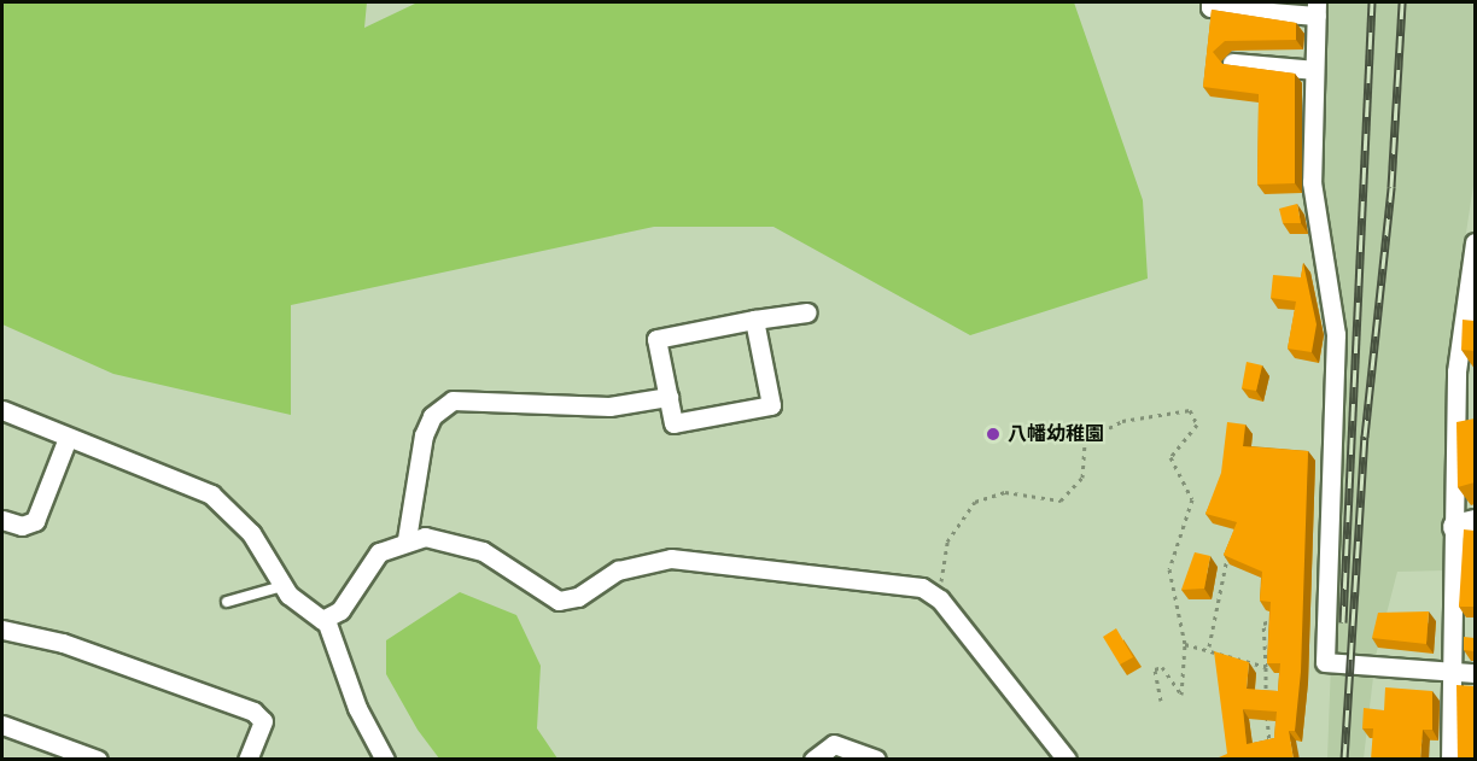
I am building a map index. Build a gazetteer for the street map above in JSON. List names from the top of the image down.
{
  "places": ["八幡幼稚園"]
}
